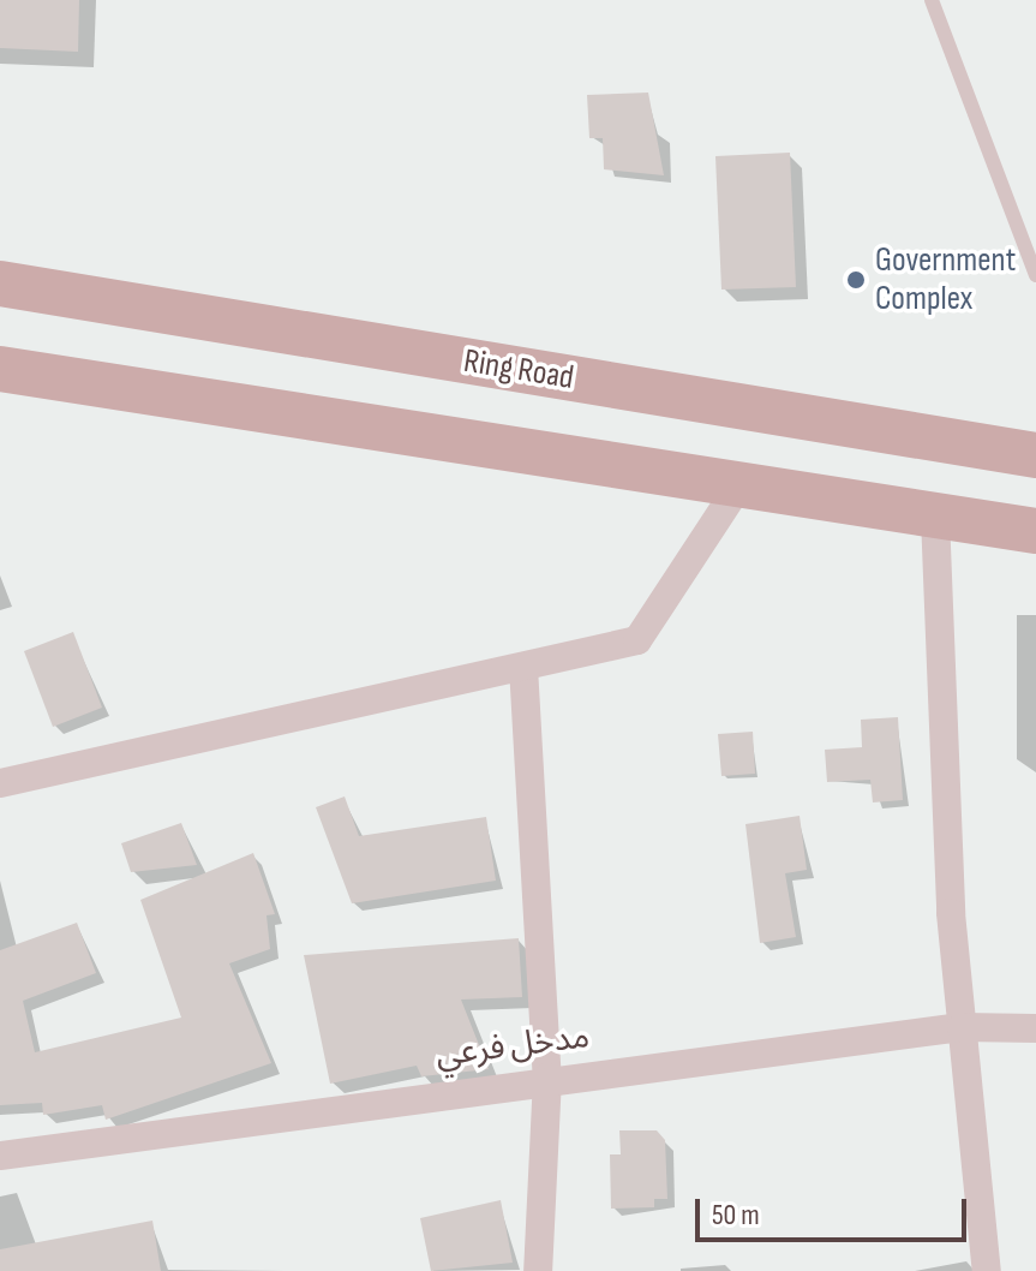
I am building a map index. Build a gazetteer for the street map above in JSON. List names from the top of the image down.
{
  "streets": {
    "main road": ["Ring Road"],
    "street": ["مدخل فرعي"]
  },
  "places": ["Government Complex"],
  "scale_bar": "50 m"
}
